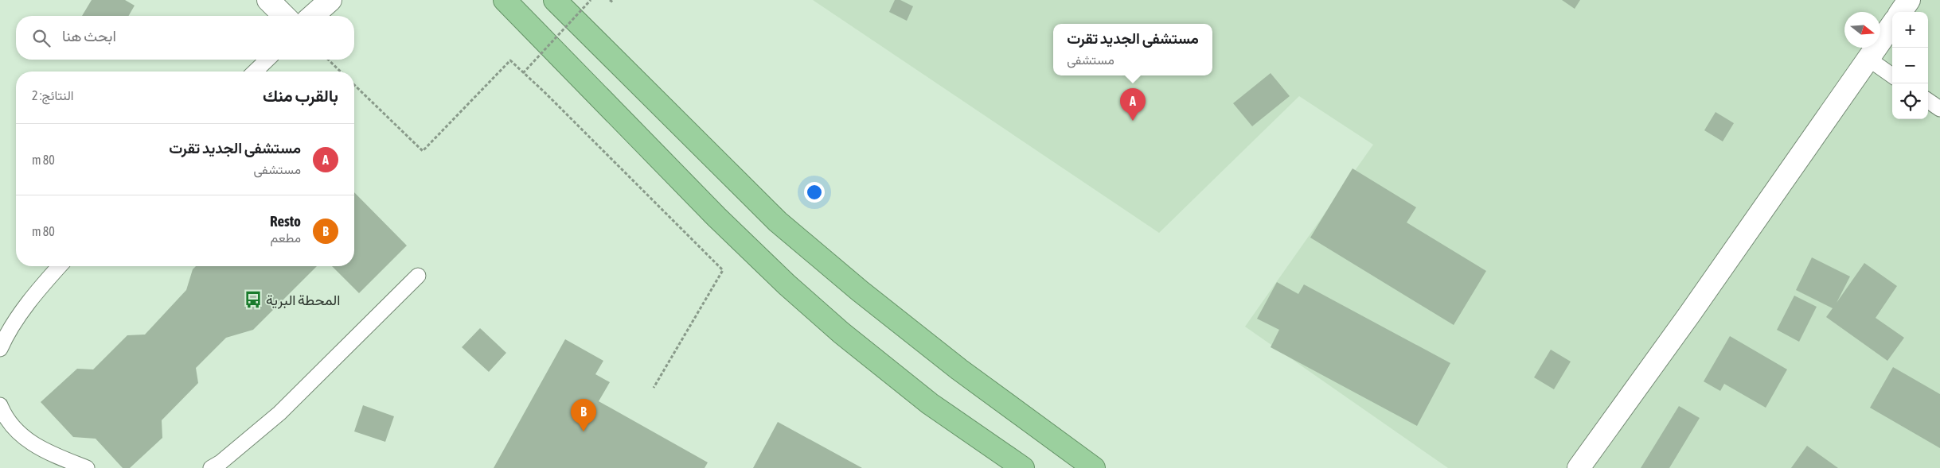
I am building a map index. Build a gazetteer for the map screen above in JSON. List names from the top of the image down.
{
  "places": {
    "bus stop": ["المحطة البرية"]
  },
  "north": "right",
  "page": {
    "map_buttons": ["+", "−"],
    "search": "ابحث هنا",
    "popup": ["مستشفى الجديد تقرت", "مستشفى"],
    "heading": ["بالقرب منك", "النتائج: 2"],
    "pins": ["A", "B"],
    "list": [
      {
        "mark": "A",
        "name": "مستشفى الجديد تقرت",
        "note": "مستشفى",
        "value": "80 m"
      },
      {
        "mark": "B",
        "name": "Resto",
        "note": "مطعم",
        "value": "80 m"
      }
    ]
  }
}
